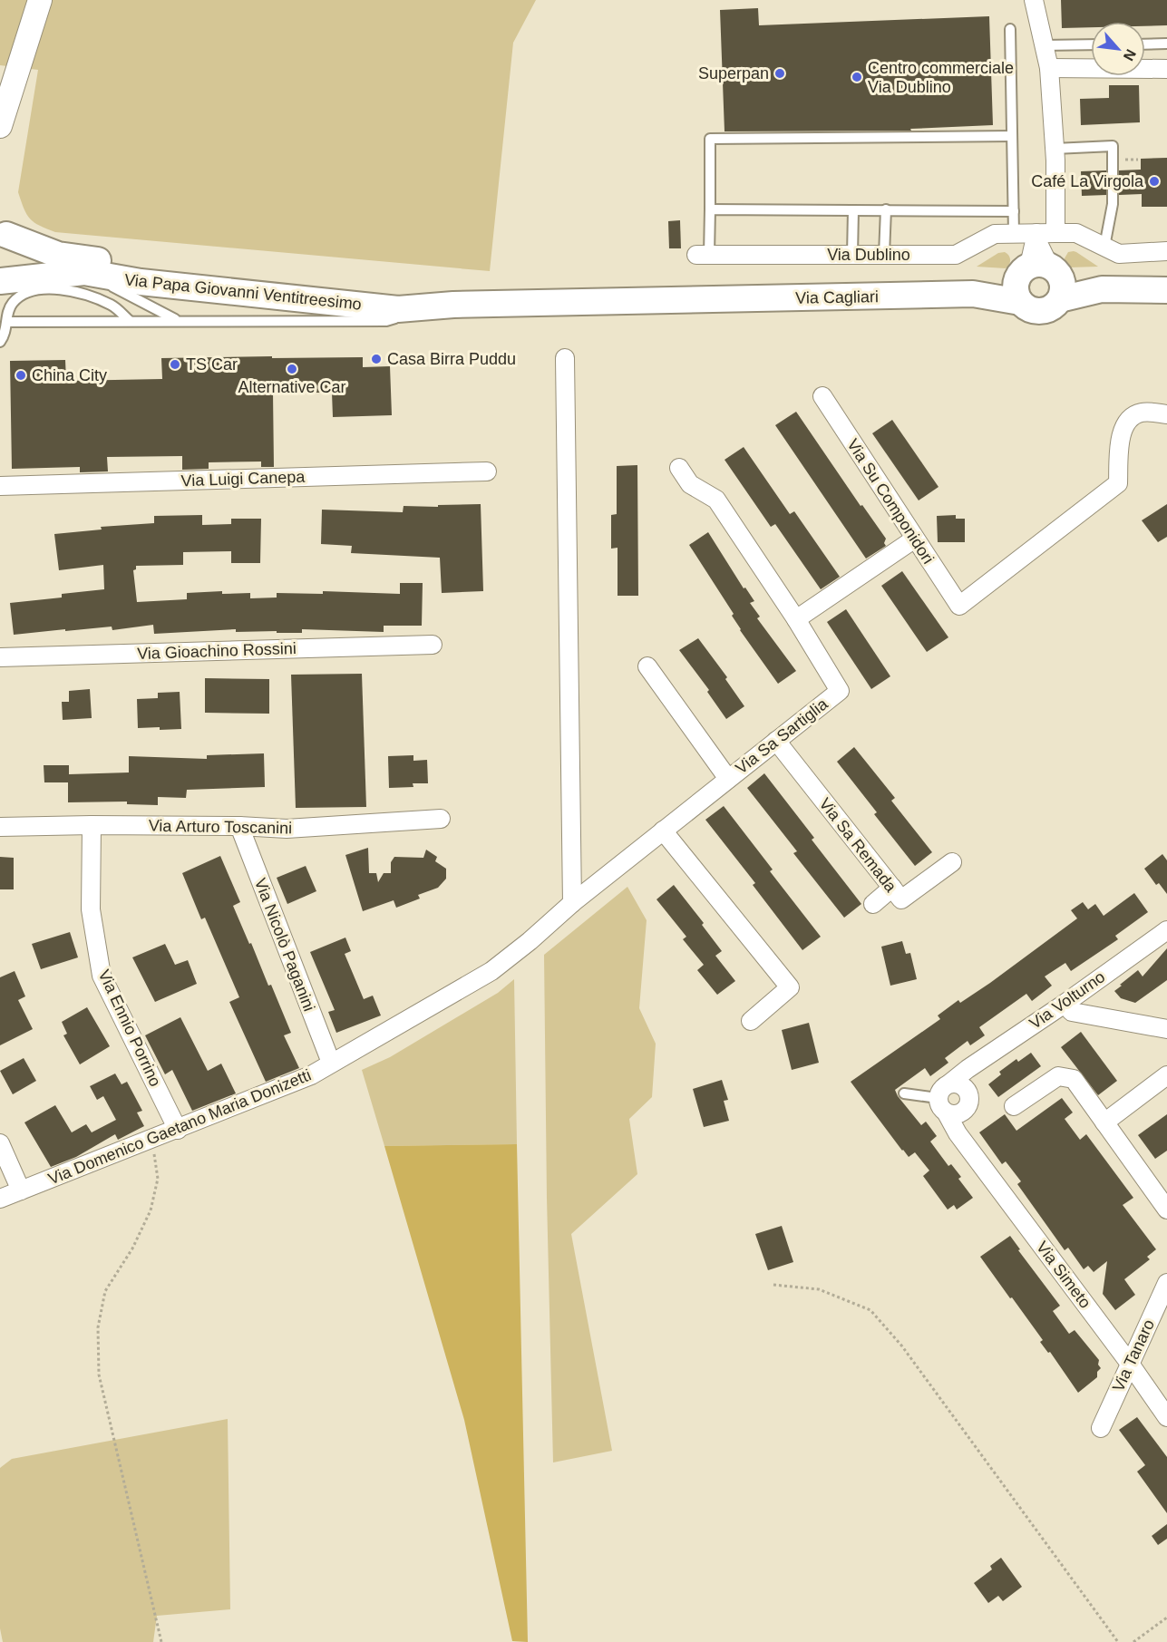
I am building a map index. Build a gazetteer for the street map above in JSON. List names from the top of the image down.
{
  "streets": {
    "main road": ["Via Papa Giovanni Ventitreesimo", "Via Cagliari"],
    "street": [
      "Via Dublino",
      "Via Luigi Canepa",
      "Via Su Componidori",
      "Via Gioachino Rossini",
      "Via Sa Sartiglia",
      "Via Arturo Toscanini",
      "Via Sa Remada",
      "Via Nicolò Paganini",
      "Via Volturno",
      "Via Ennio Porrino",
      "Via Domenico Gaetano Maria Donizetti",
      "Via Simeto",
      "Via Tanaro"
    ]
  },
  "crossings": [
    ["Via Papa Giovanni Ventitreesimo", "Via Cagliari"],
    ["Via Sa Sartiglia", "Via Sa Remada"],
    ["Via Sa Sartiglia", "Via Domenico Gaetano Maria Donizetti"],
    ["Via Arturo Toscanini", "Via Nicolò Paganini"],
    ["Via Arturo Toscanini", "Via Ennio Porrino"],
    ["Via Nicolò Paganini", "Via Domenico Gaetano Maria Donizetti"],
    ["Via Volturno", "Via Simeto"],
    ["Via Ennio Porrino", "Via Domenico Gaetano Maria Donizetti"],
    ["Via Simeto", "Via Tanaro"]
  ],
  "places": [
    "Superpan",
    "Centro commerciale Via Dublino",
    "Café La Virgola",
    "Casa Birra Puddu",
    "TS Car",
    "Alternative Car",
    "China City"
  ],
  "north": "bottom right"
}
